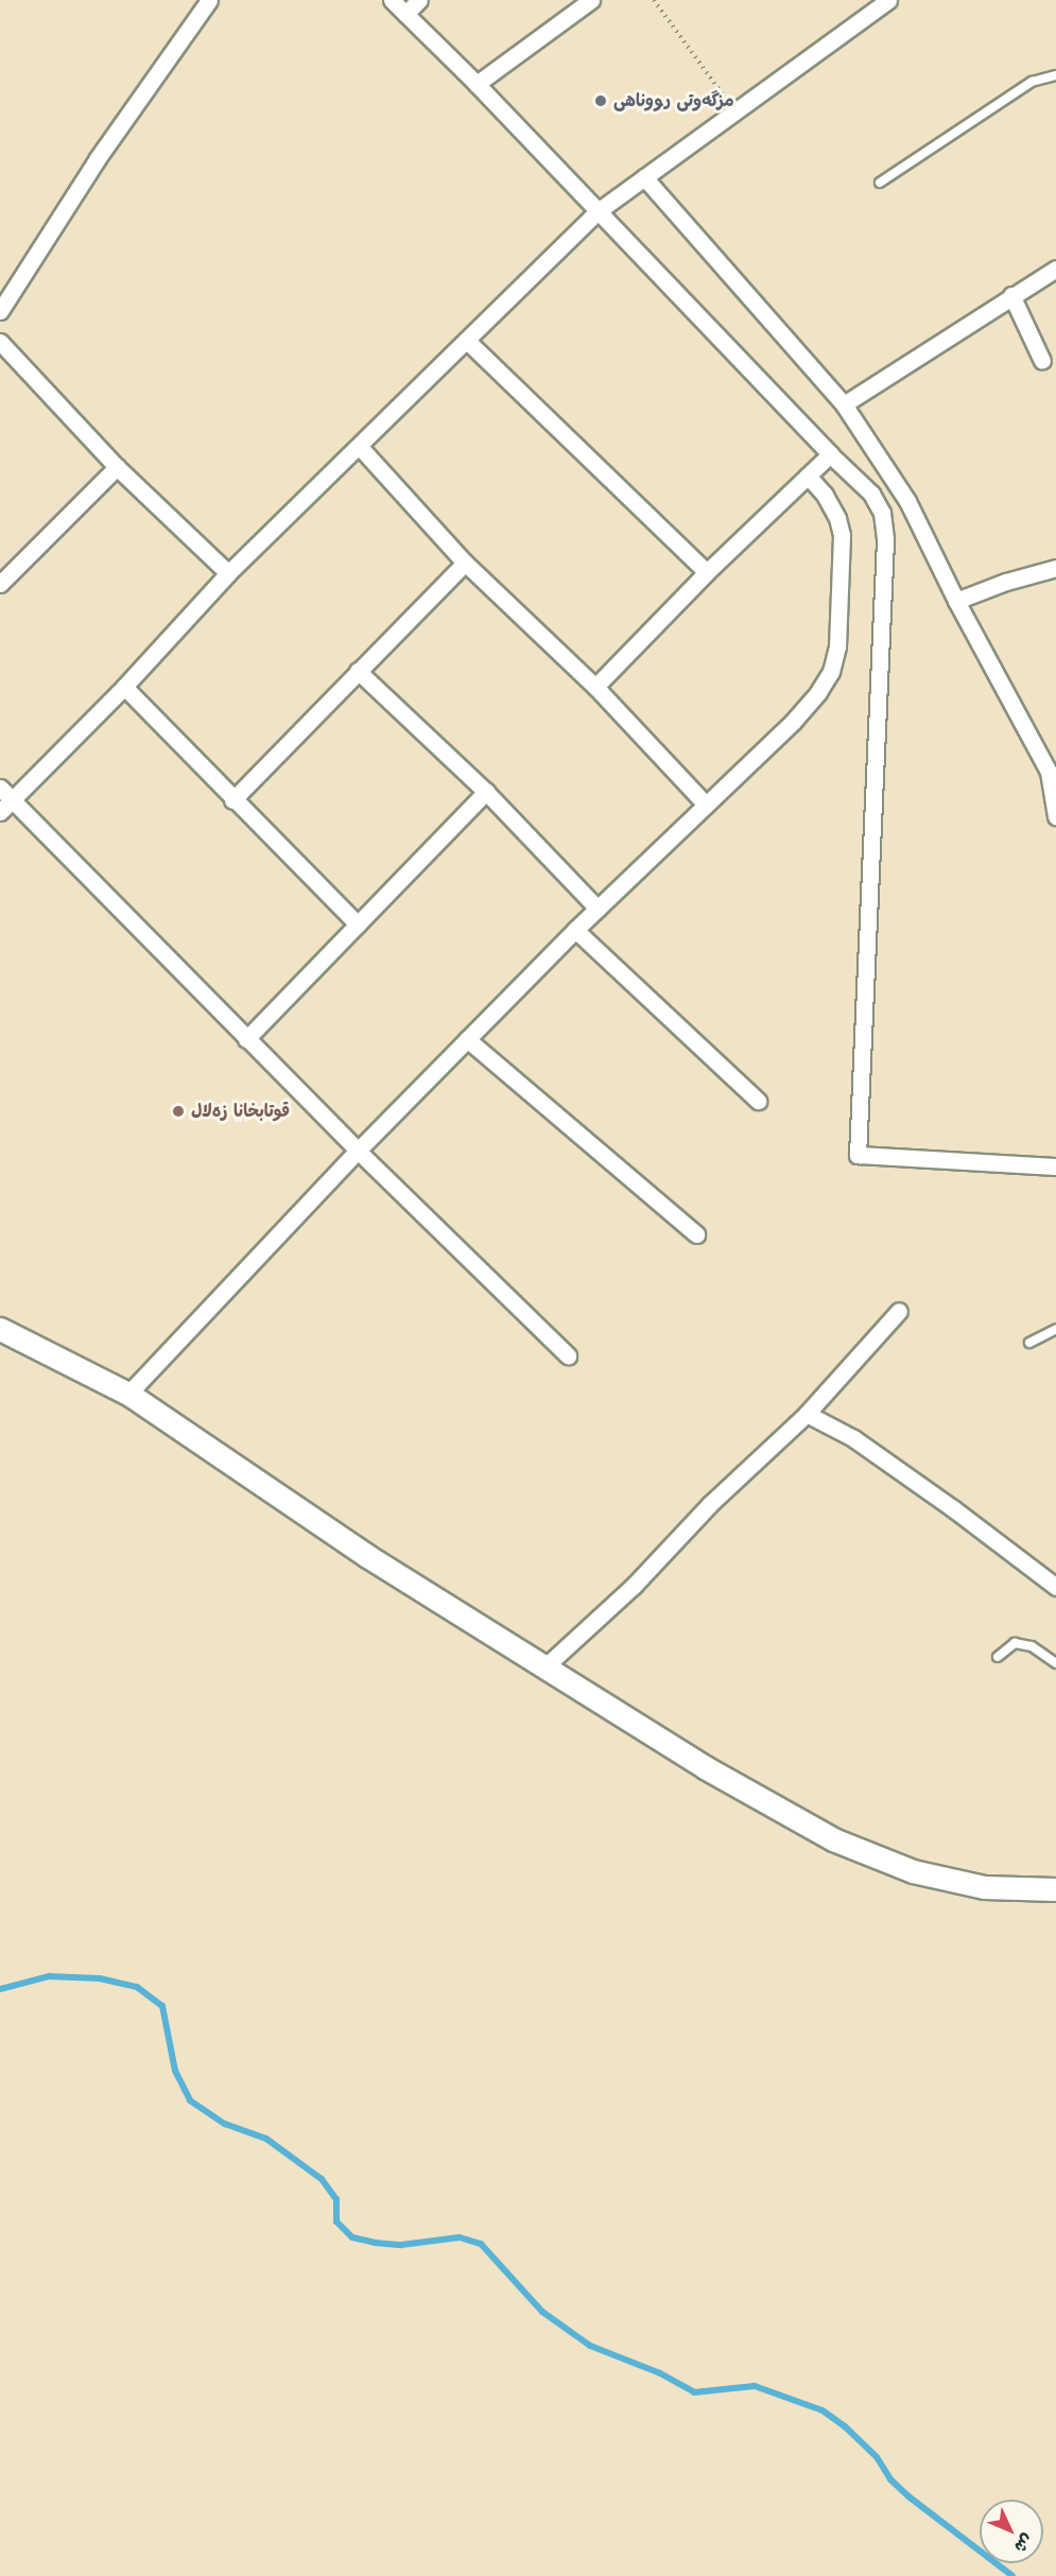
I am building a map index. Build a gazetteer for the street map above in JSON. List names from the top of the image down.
{
  "places": ["مزگەوتی رووناهی", "قوتابخانا زەلال"],
  "north": "bottom right"
}
